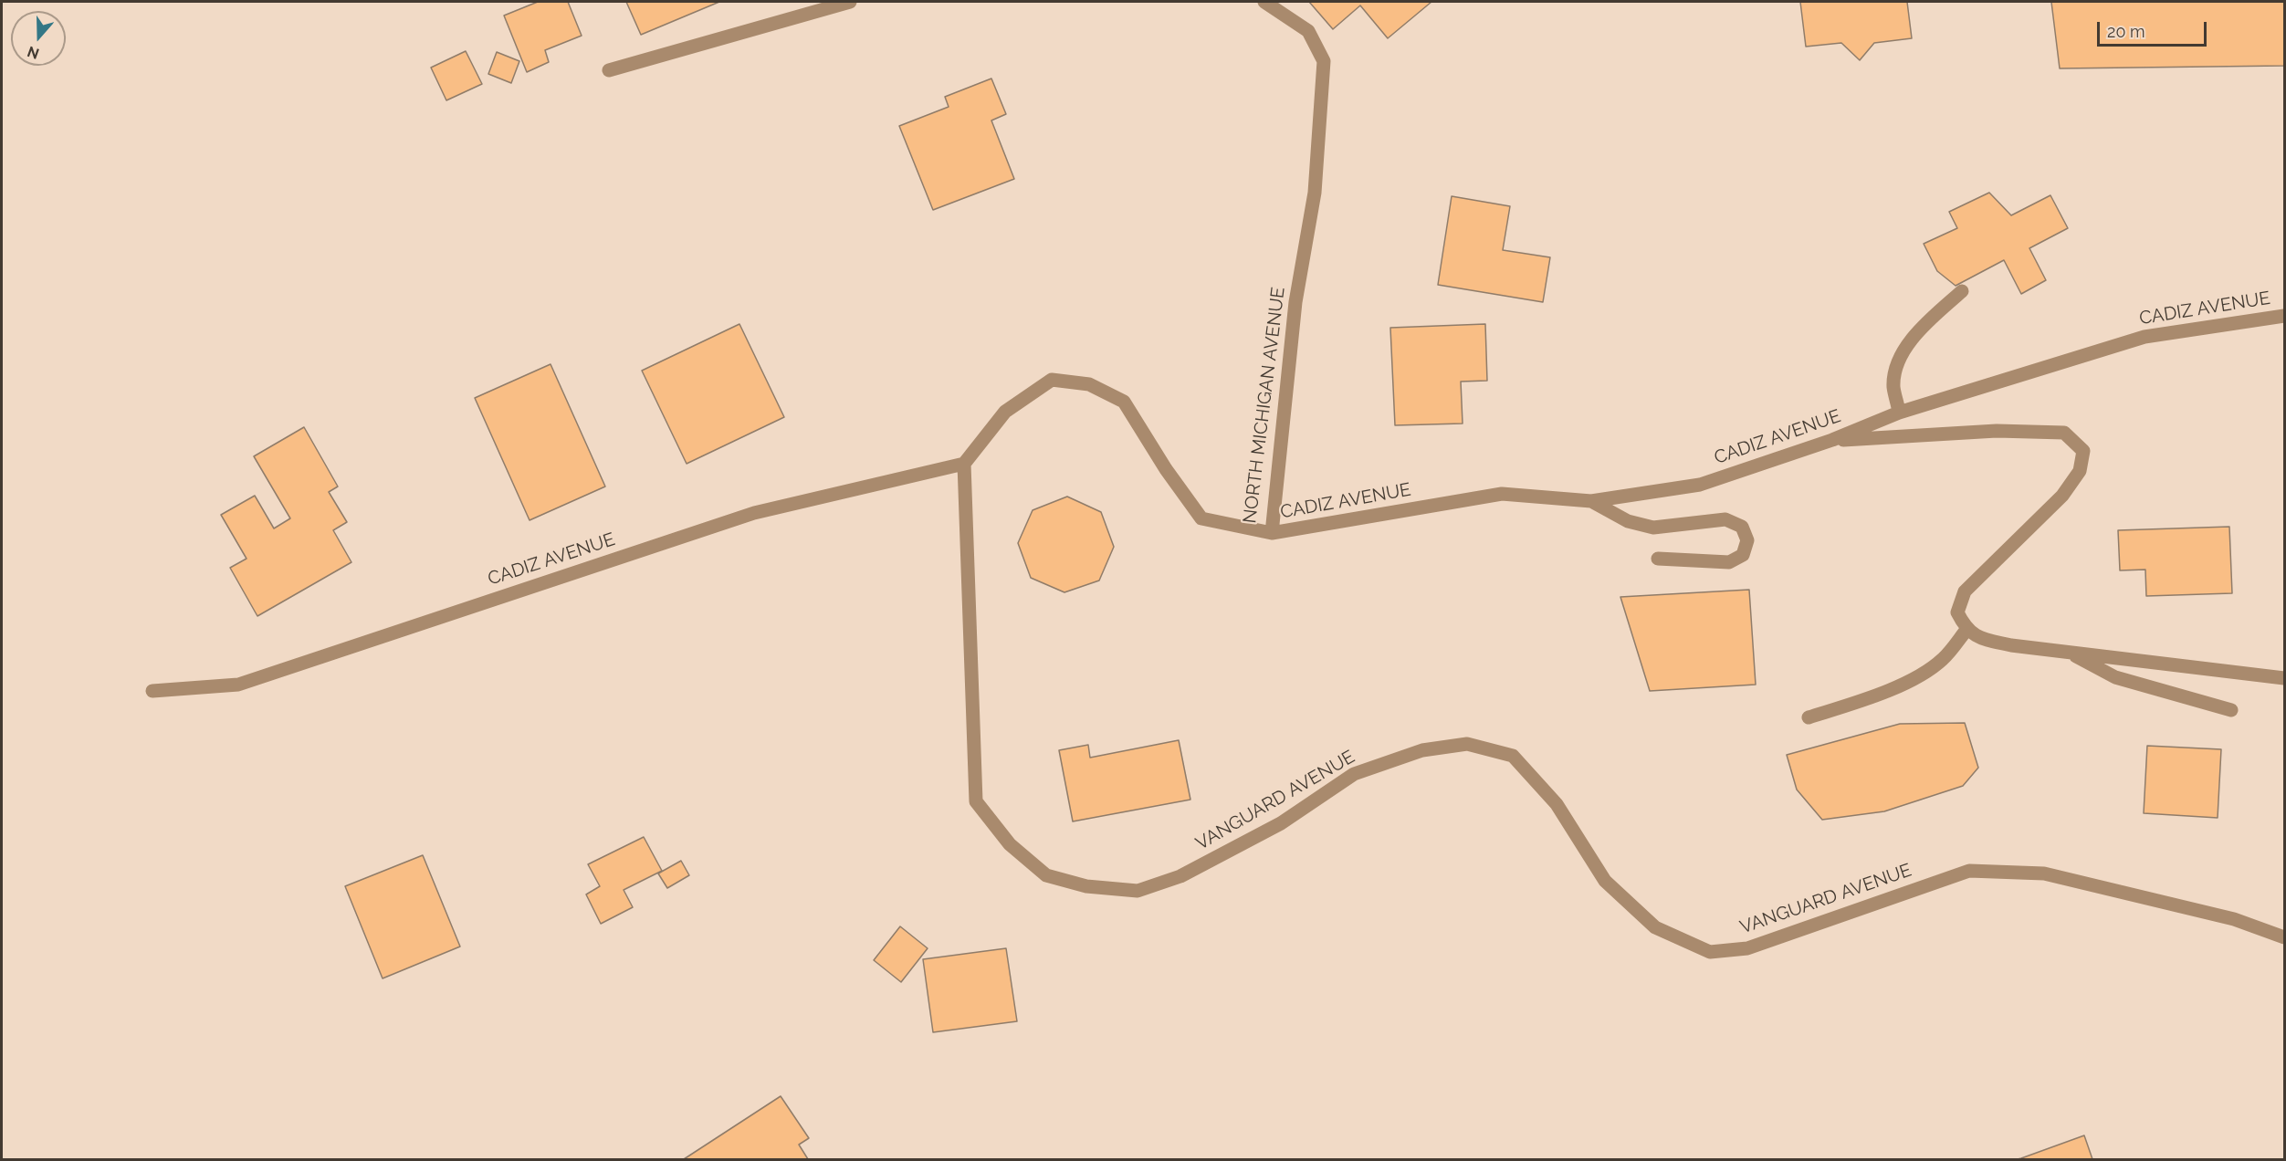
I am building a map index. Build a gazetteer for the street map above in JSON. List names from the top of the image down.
{
  "streets": {
    "street": ["CADIZ AVENUE", "NORTH MICHIGAN AVENUE", "VANGUARD AVENUE"]
  },
  "crossings": [
    ["CADIZ AVENUE", "NORTH MICHIGAN AVENUE"],
    ["CADIZ AVENUE", "VANGUARD AVENUE"],
    ["NORTH MICHIGAN AVENUE", "VANGUARD AVENUE"]
  ],
  "scale_bar": "20 m",
  "north": "bottom"
}
